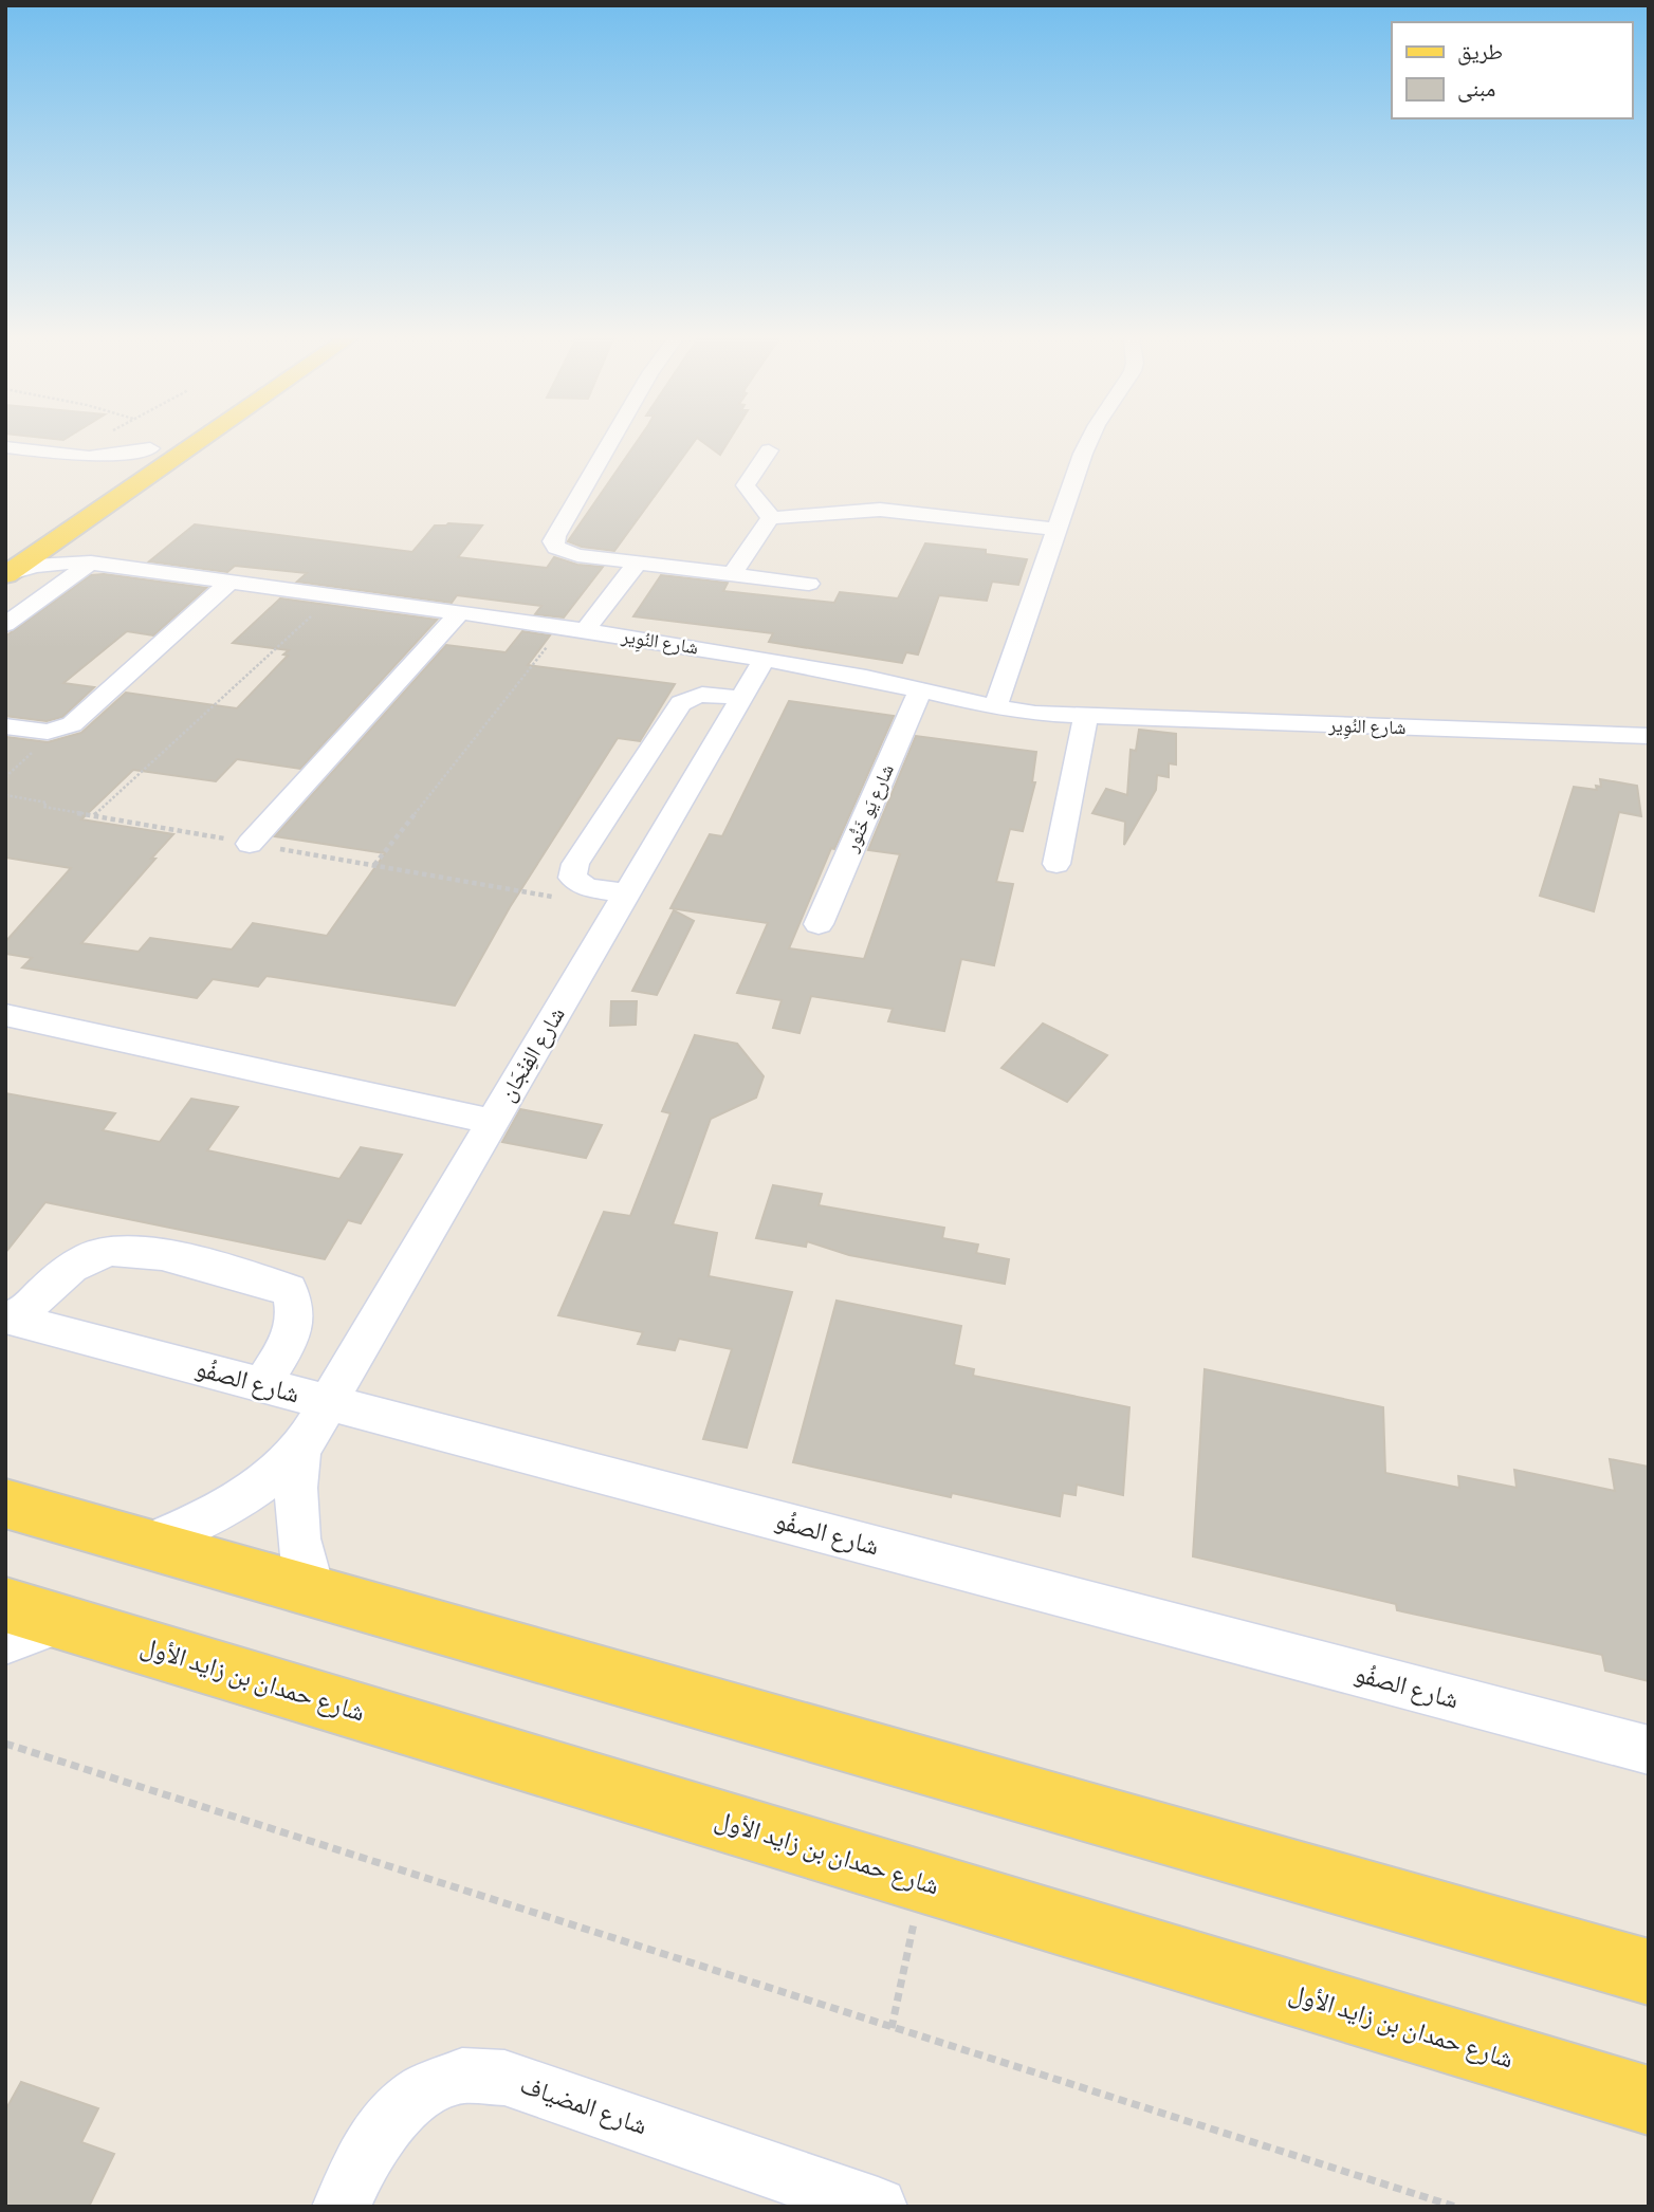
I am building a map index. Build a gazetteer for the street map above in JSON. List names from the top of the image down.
{
  "streets": {
    "main road": ["شارع حمدان بن زايد الأول"],
    "street": [
      "شارع النُوِير",
      "شارع يَو خَنُّور",
      "شارع الفِنْجَان",
      "شارع الصفُو",
      "شارع المضياف"
    ]
  },
  "crossings": [
    ["شارع النُوِير", "شارع يَو خَنُّور"],
    ["شارع النُوِير", "شارع الفِنْجَان"],
    ["شارع الفِنْجَان", "شارع الصفُو"]
  ],
  "legend": ["طريق", "مبنى"]
}
